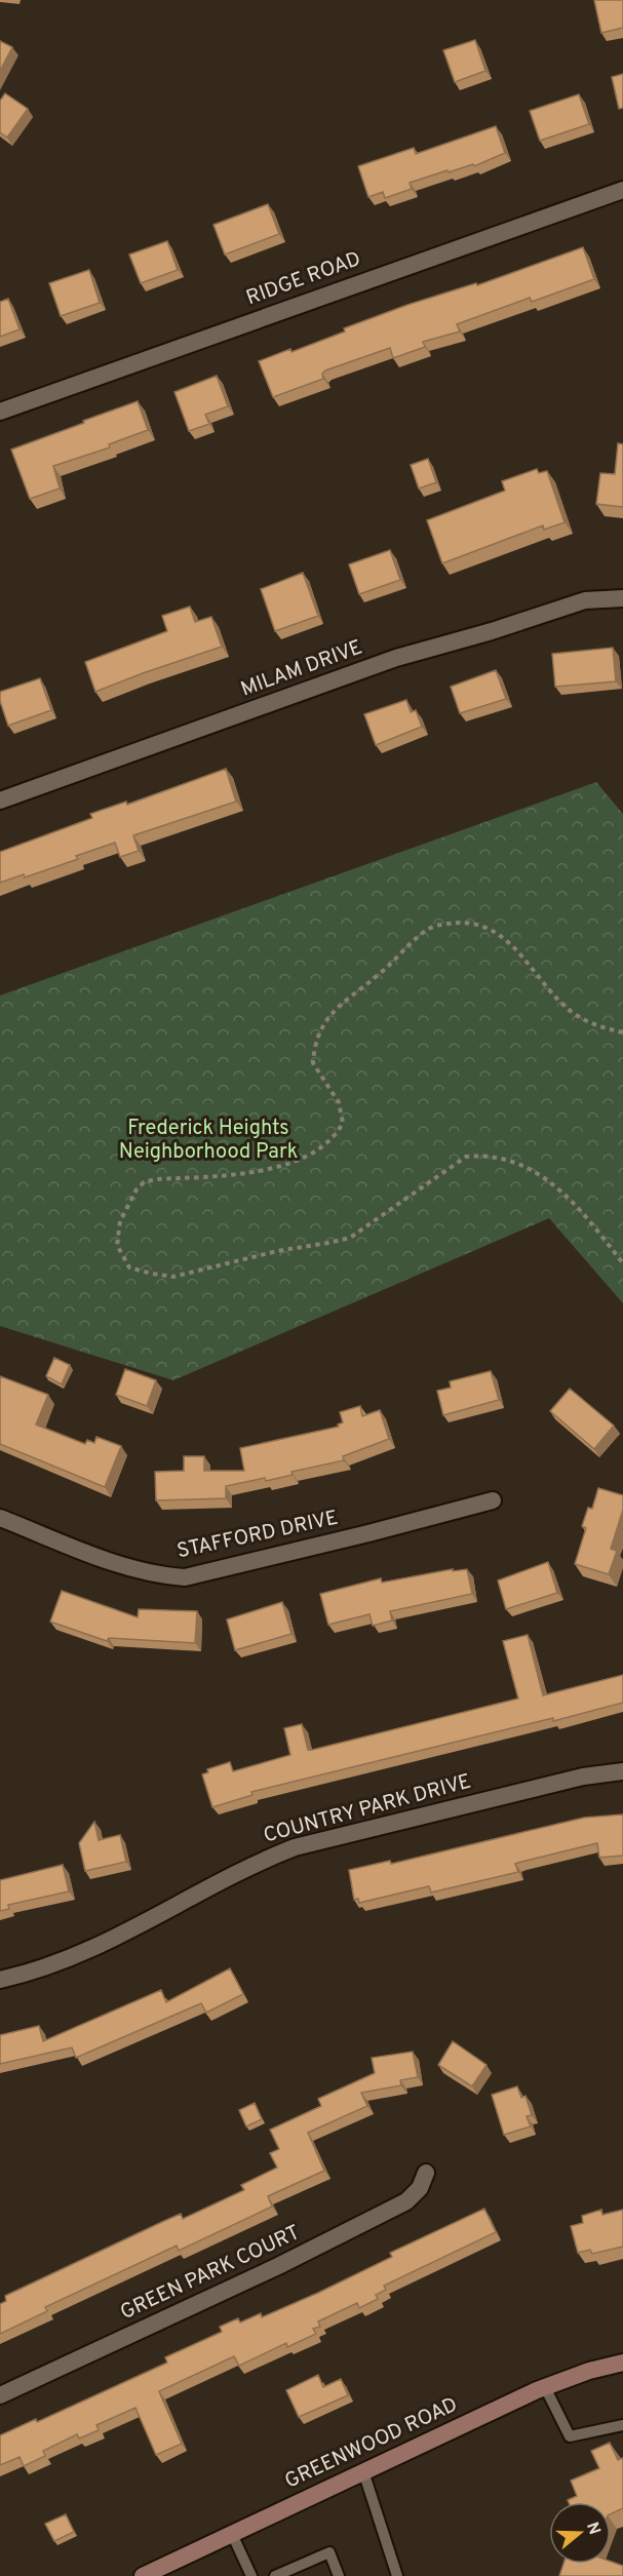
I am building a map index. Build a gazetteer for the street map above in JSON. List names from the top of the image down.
{
  "streets": {
    "main road": ["GREENWOOD ROAD"],
    "street": [
      "RIDGE ROAD",
      "MILAM DRIVE",
      "STAFFORD DRIVE",
      "COUNTRY PARK DRIVE",
      "GREEN PARK COURT"
    ]
  },
  "parks": ["Frederick Heights Neighborhood Park"],
  "north": "right"
}
